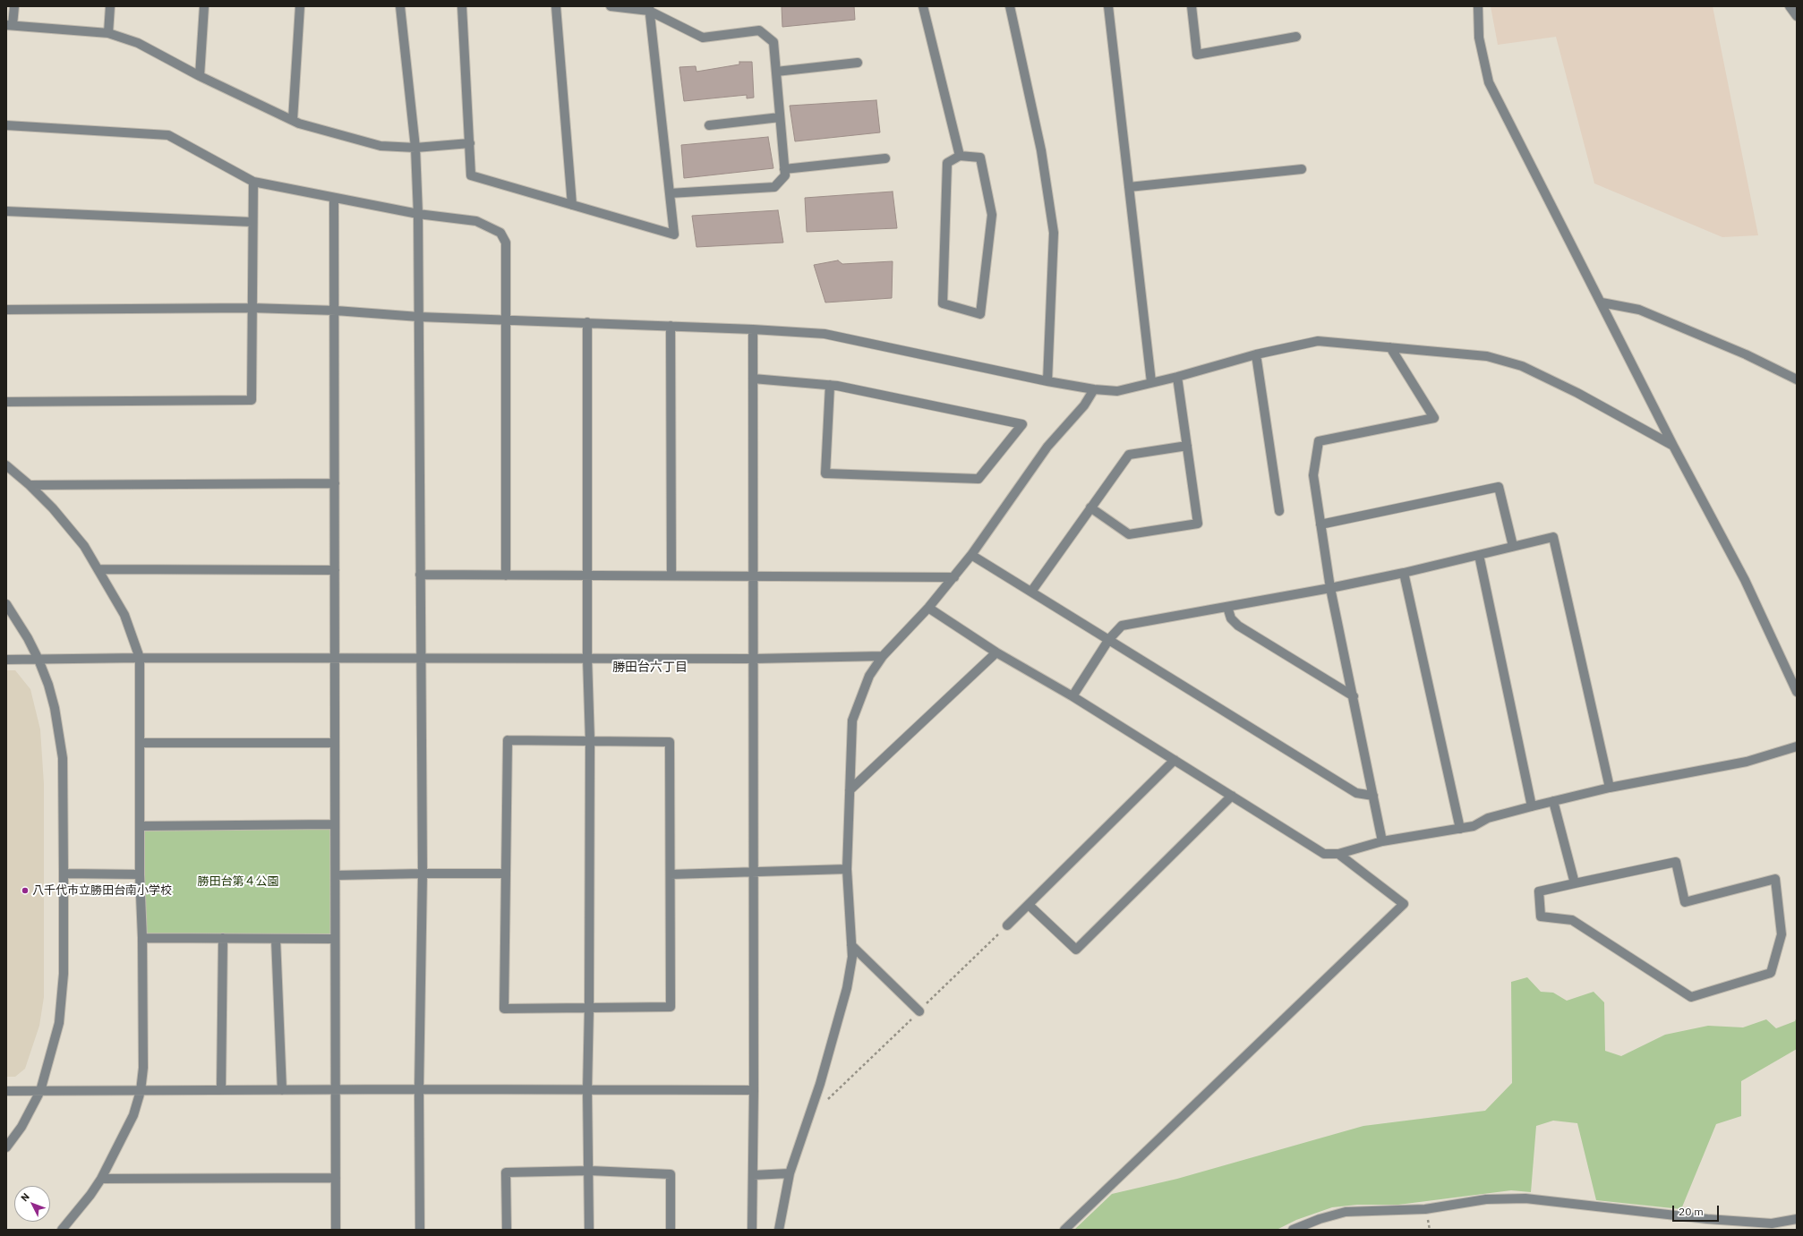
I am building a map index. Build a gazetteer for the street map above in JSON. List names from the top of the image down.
{
  "districts": ["勝田台六丁目"],
  "parks": ["勝田台第４公園"],
  "places": ["八千代市立勝田台南小学校"],
  "scale_bar": "20 m",
  "north": "top left"
}
